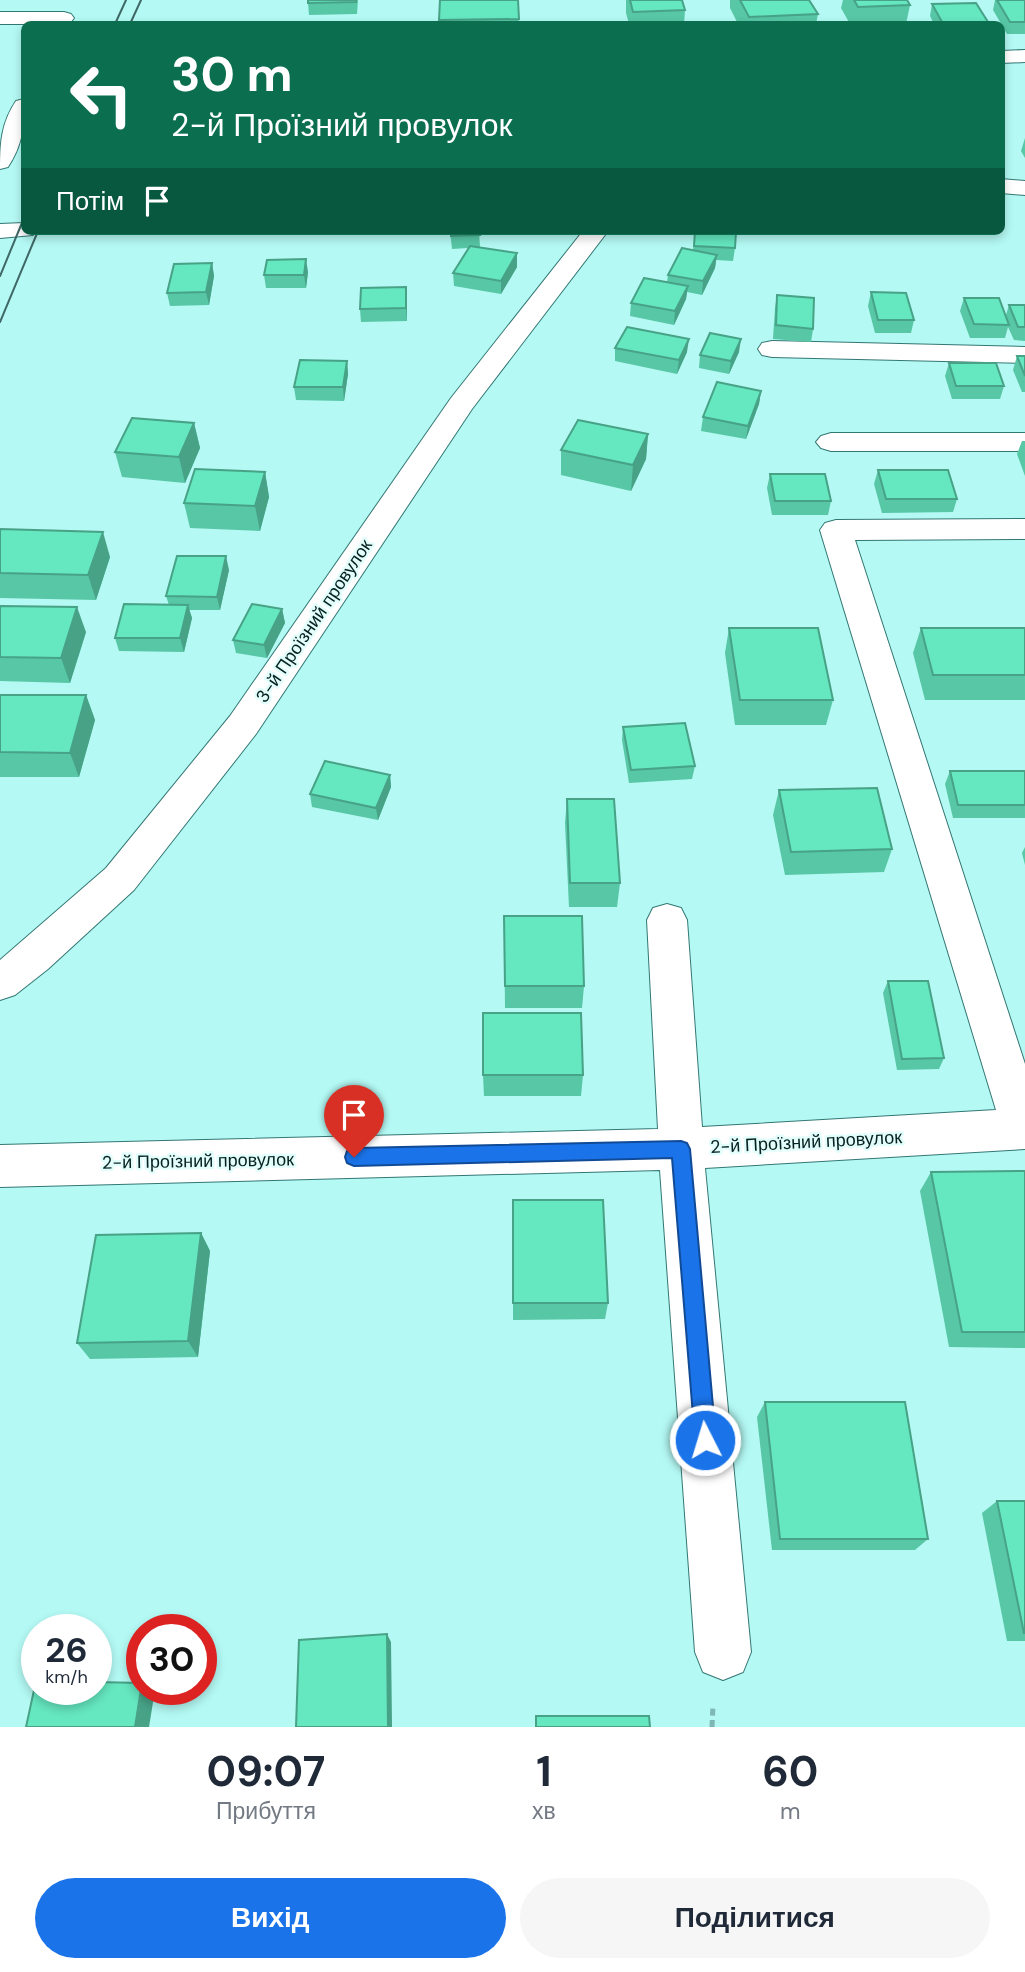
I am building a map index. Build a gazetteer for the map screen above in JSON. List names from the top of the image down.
{
  "streets": {
    "street": ["3-й Проїзний провулок", "2-й Проїзний провулок"]
  },
  "page": {
    "turn": ["30 m", "2-й Проїзний провулок"],
    "then": "Потім",
    "speed": "26 km/h",
    "limit": "30",
    "eta": [
      "09:07",
      "Прибуття",
      "1",
      "хв",
      "60",
      "m"
    ],
    "buttons": ["Вихід", "Поділитися"]
  }
}
